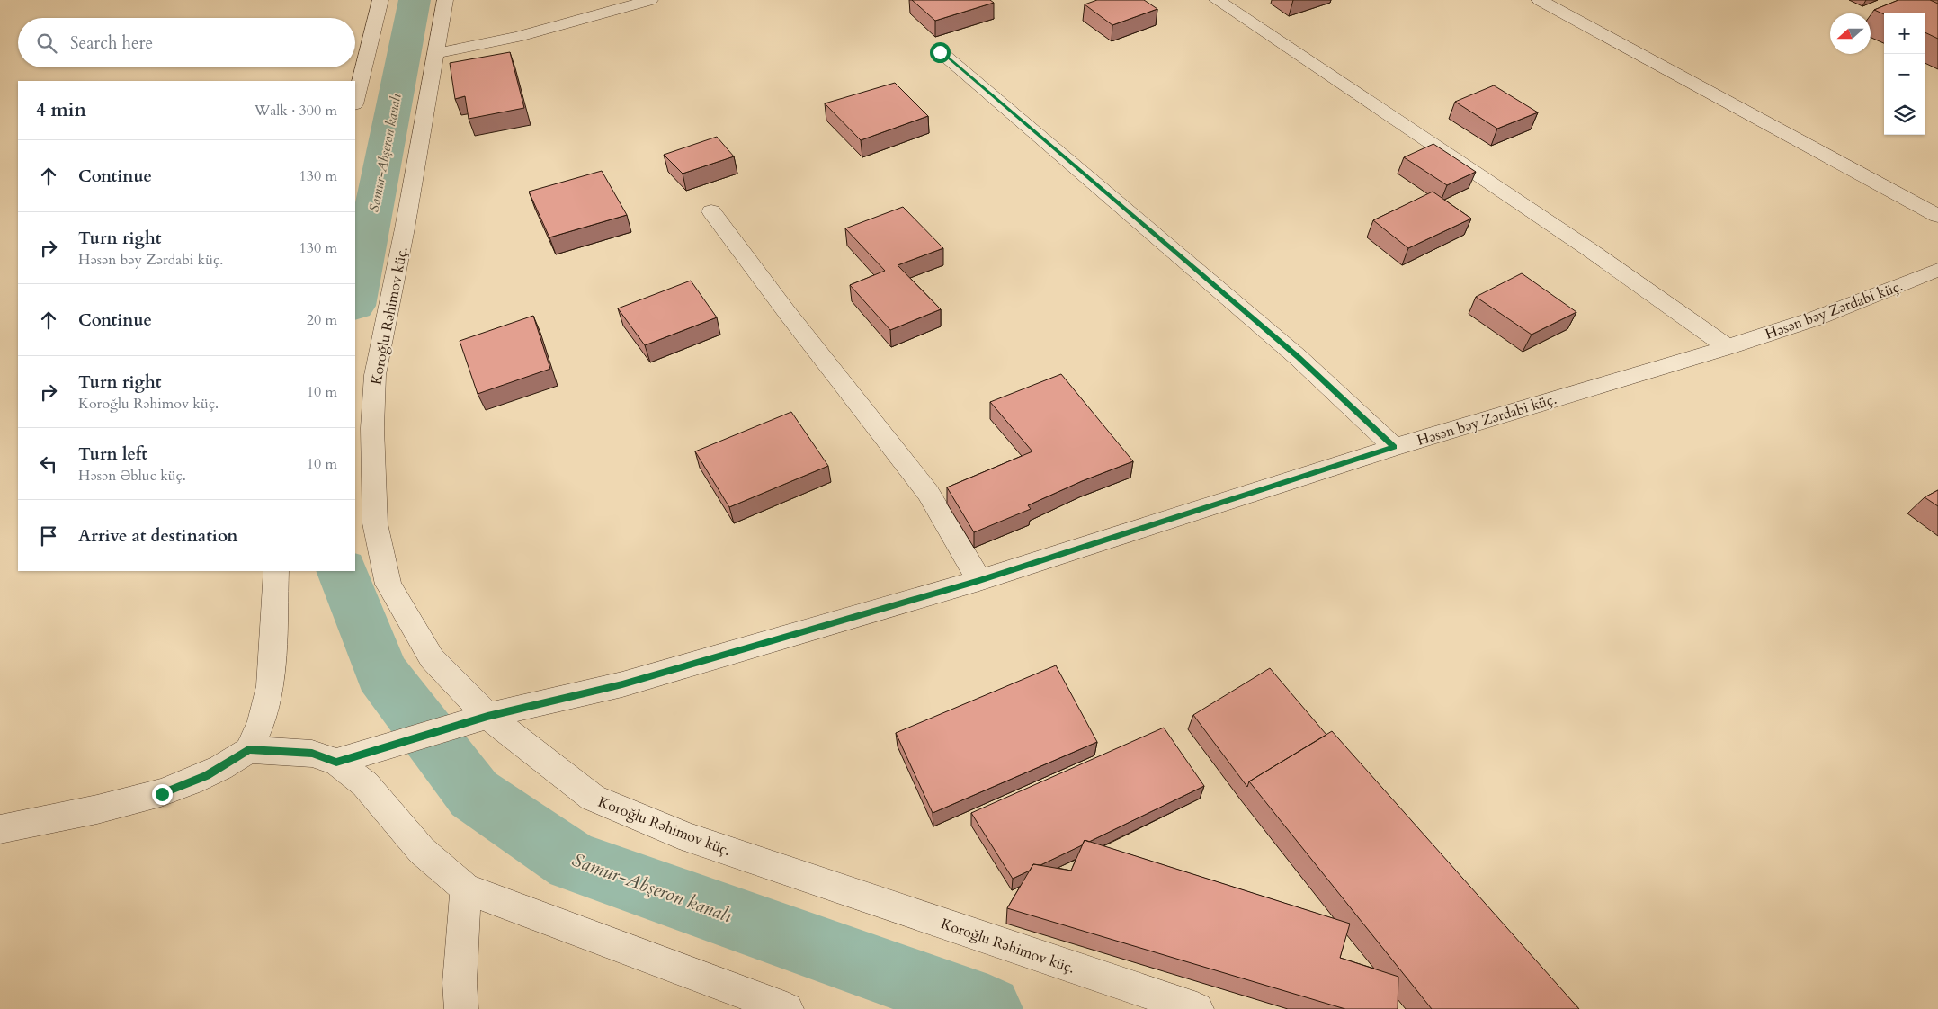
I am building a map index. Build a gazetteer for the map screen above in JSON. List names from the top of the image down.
{
  "streets": {
    "street": ["Həsən bəy Zərdabi küç.", "Koroğlu Rəhimov küç."]
  },
  "crossings": [
    ["Həsən bəy Zərdabi küç.", "Koroğlu Rəhimov küç."]
  ],
  "water": ["Samur-Abşeron kanalı"],
  "north": "left",
  "page": {
    "map_buttons": ["+", "−"],
    "search": "Search here",
    "heading": ["4 min", "Walk · 300 m"],
    "list": [
      ["Continue", "130 m"],
      ["Turn right", "Həsən bəy Zərdabi küç.", "130 m"],
      ["Continue", "20 m"],
      ["Turn right", "Koroğlu Rəhimov küç.", "10 m"],
      ["Turn left", "Həsən Əbluc küç.", "10 m"],
      "Arrive at destination"
    ]
  }
}
